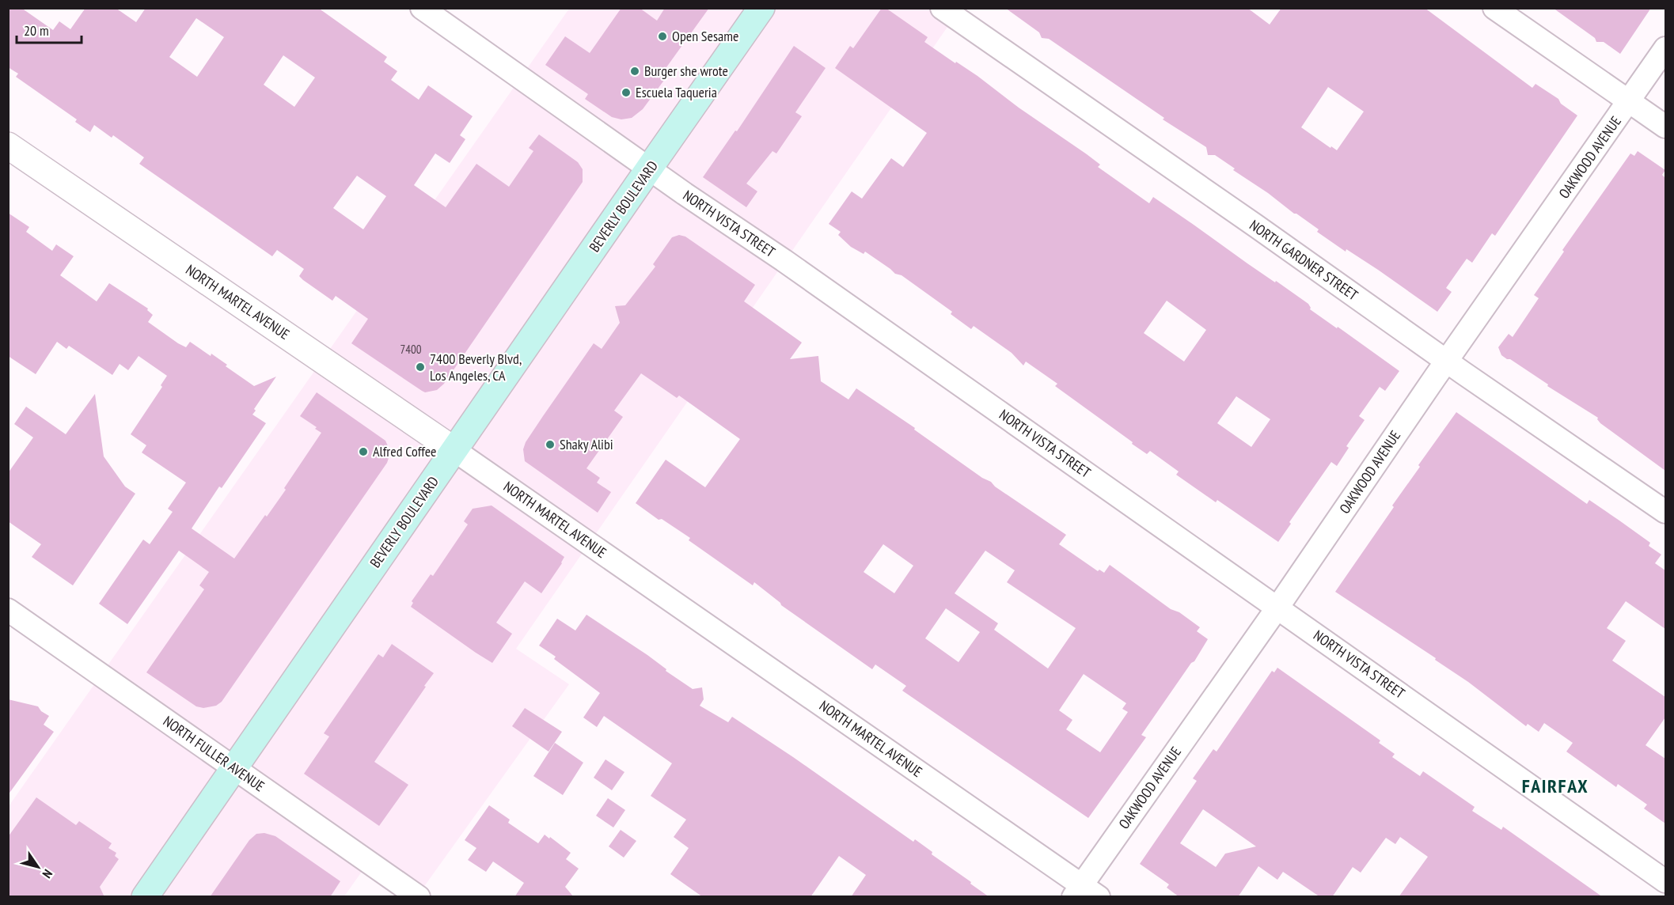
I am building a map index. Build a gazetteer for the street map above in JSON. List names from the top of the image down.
{
  "streets": {
    "main road": ["BEVERLY BOULEVARD"],
    "street": [
      "OAKWOOD AVENUE",
      "NORTH VISTA STREET",
      "NORTH GARDNER STREET",
      "NORTH MARTEL AVENUE",
      "NORTH FULLER AVENUE"
    ]
  },
  "crossings": [
    ["OAKWOOD AVENUE", "NORTH VISTA STREET"],
    ["OAKWOOD AVENUE", "NORTH GARDNER STREET"],
    ["OAKWOOD AVENUE", "NORTH MARTEL AVENUE"],
    ["BEVERLY BOULEVARD", "NORTH VISTA STREET"],
    ["BEVERLY BOULEVARD", "NORTH MARTEL AVENUE"],
    ["BEVERLY BOULEVARD", "NORTH FULLER AVENUE"]
  ],
  "districts": ["FAIRFAX"],
  "places": [
    "Open Sesame",
    "Burger she wrote",
    "Escuela Taqueria",
    "7400 Beverly Blvd, Los Angeles, CA",
    "Shaky Alibi",
    "Alfred Coffee"
  ],
  "house_numbers": ["7400"],
  "scale_bar": "20 m",
  "north": "bottom right"
}
